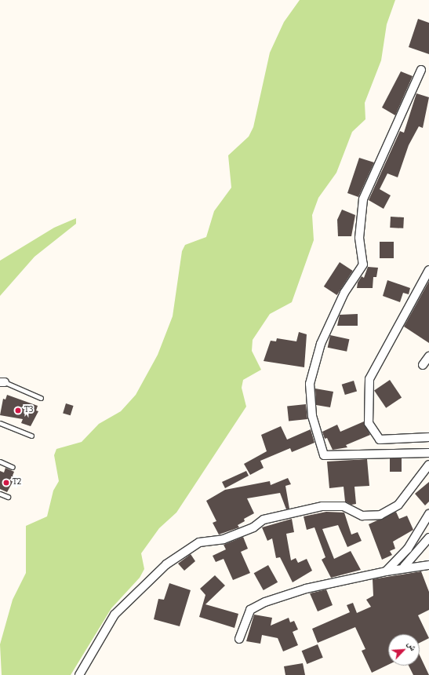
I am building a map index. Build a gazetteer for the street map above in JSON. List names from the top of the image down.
{
  "places": ["T3", "T2"],
  "north": "top right"
}
